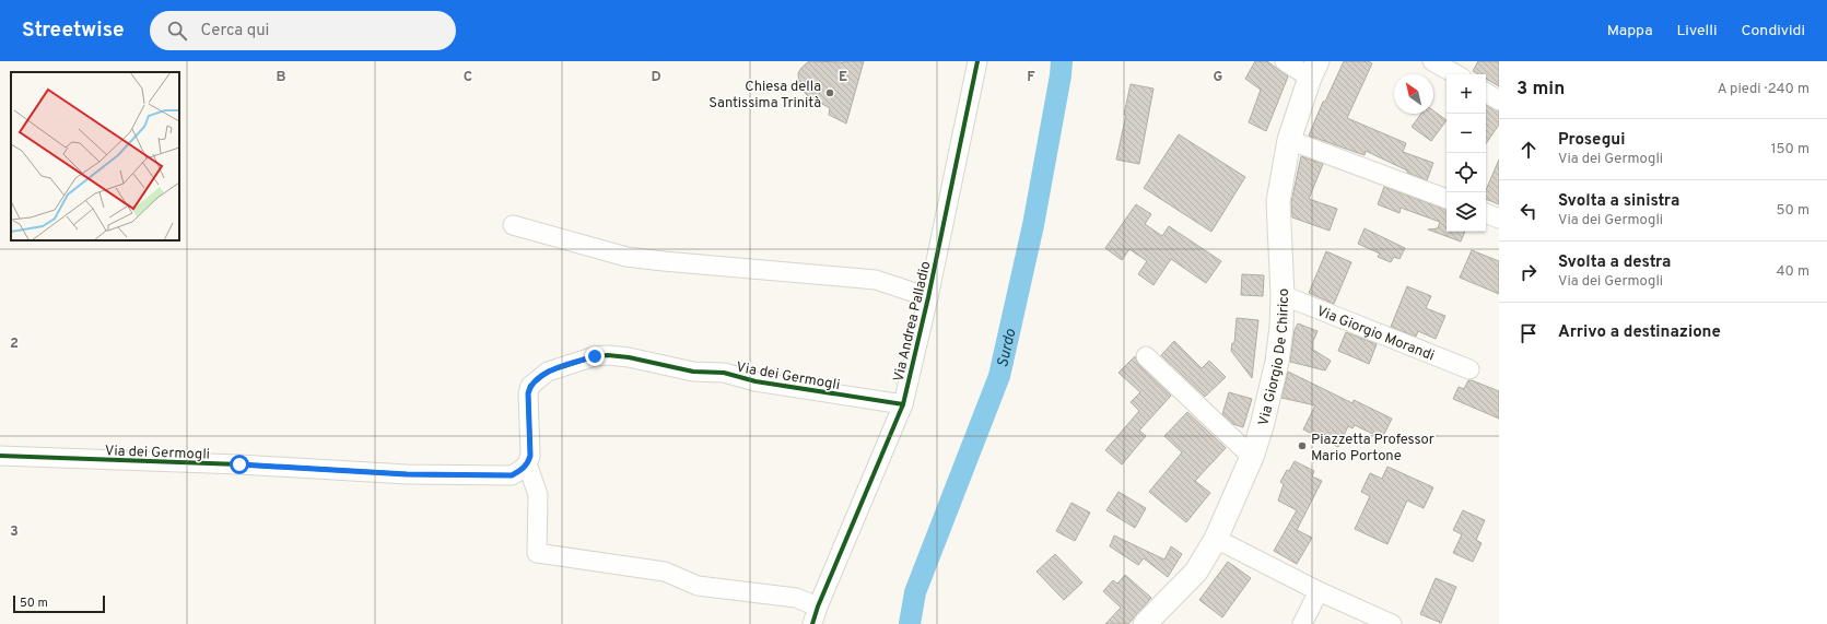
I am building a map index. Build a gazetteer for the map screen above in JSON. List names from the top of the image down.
{
  "streets": {
    "main road": ["Via Giorgio De Chirico"],
    "street": ["Via Andrea Palladio", "Via Giorgio Morandi", "Via dei Germogli"]
  },
  "crossings": [
    ["Via Andrea Palladio", "Via dei Germogli"],
    ["Via Giorgio Morandi", "Via Giorgio De Chirico"]
  ],
  "water": ["Surdo"],
  "places": ["Chiesa della Santissima Trinità", "Piazzetta Professor Mario Portone"],
  "scale_bar": "50 m",
  "north": "top left",
  "page": {
    "header": "Streetwise",
    "search": "Cerca qui",
    "nav": ["Mappa", "Livelli", "Condividi"],
    "heading": ["3 min", "A piedi · 240 m"],
    "map_buttons": ["+", "−"],
    "list": [
      ["Prosegui", "Via dei Germogli", "150 m"],
      ["Svolta a sinistra", "Via dei Germogli", "50 m"],
      ["Svolta a destra", "Via dei Germogli", "40 m"],
      "Arrivo a destinazione"
    ],
    "scale": "50 m"
  },
  "grid": {
    "columns": [
      "B",
      "C",
      "D",
      "E",
      "F",
      "G"
    ],
    "rows": ["2", "3"]
  }
}
